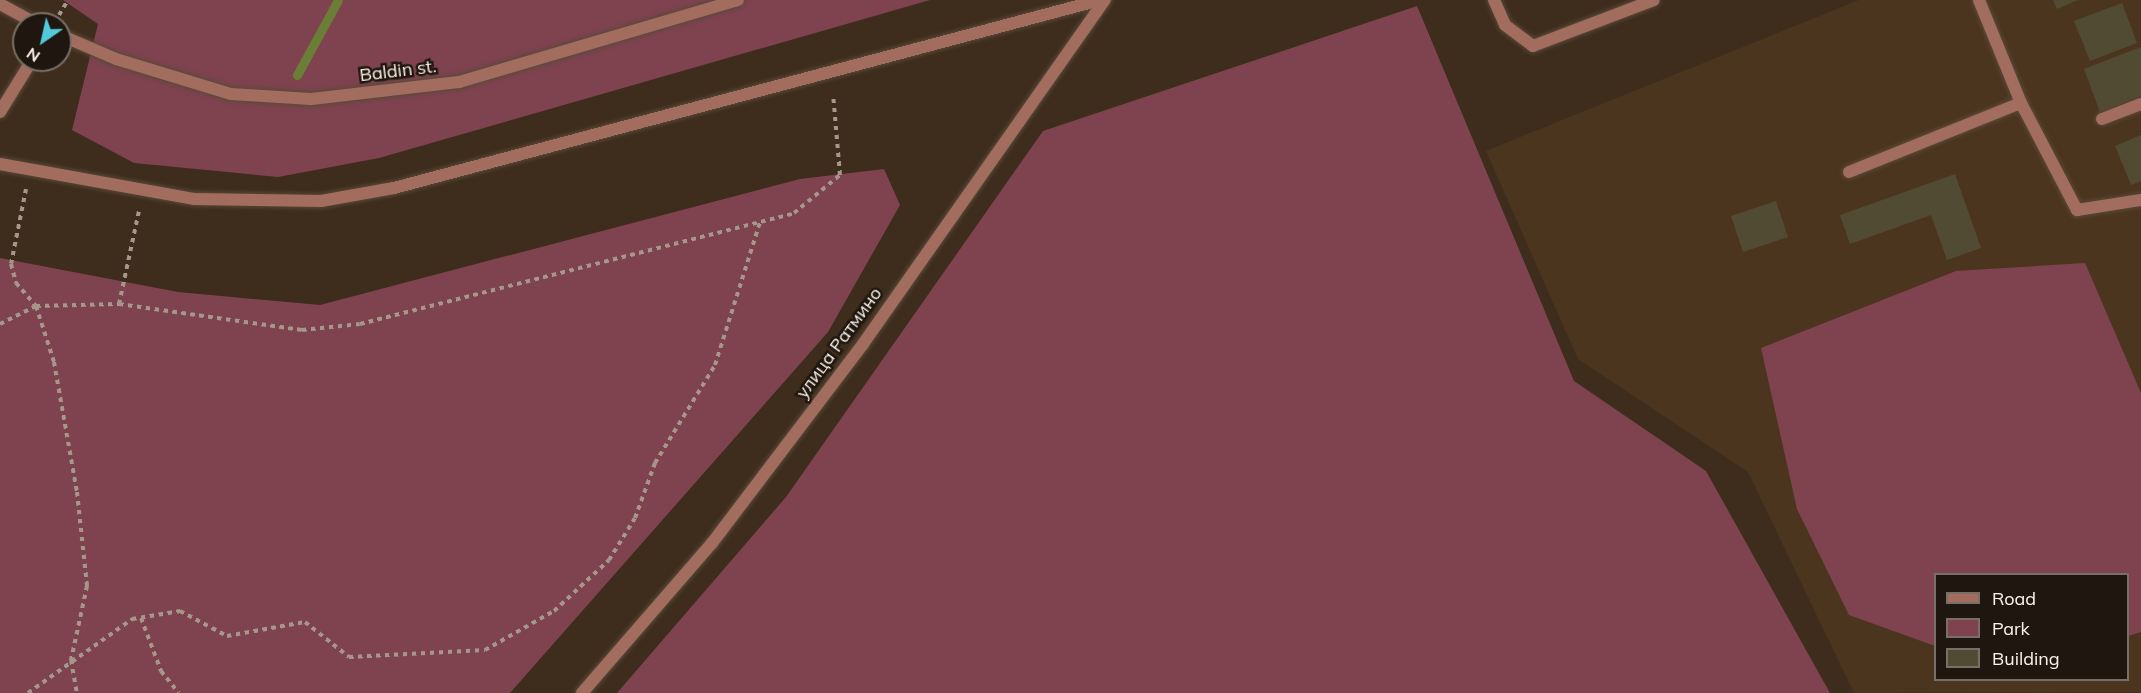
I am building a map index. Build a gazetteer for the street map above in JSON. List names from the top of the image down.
{
  "streets": {
    "street": ["Baldin st.", "улица Ратмино"]
  },
  "legend": ["Road", "Park", "Building"],
  "north": "bottom left"
}
